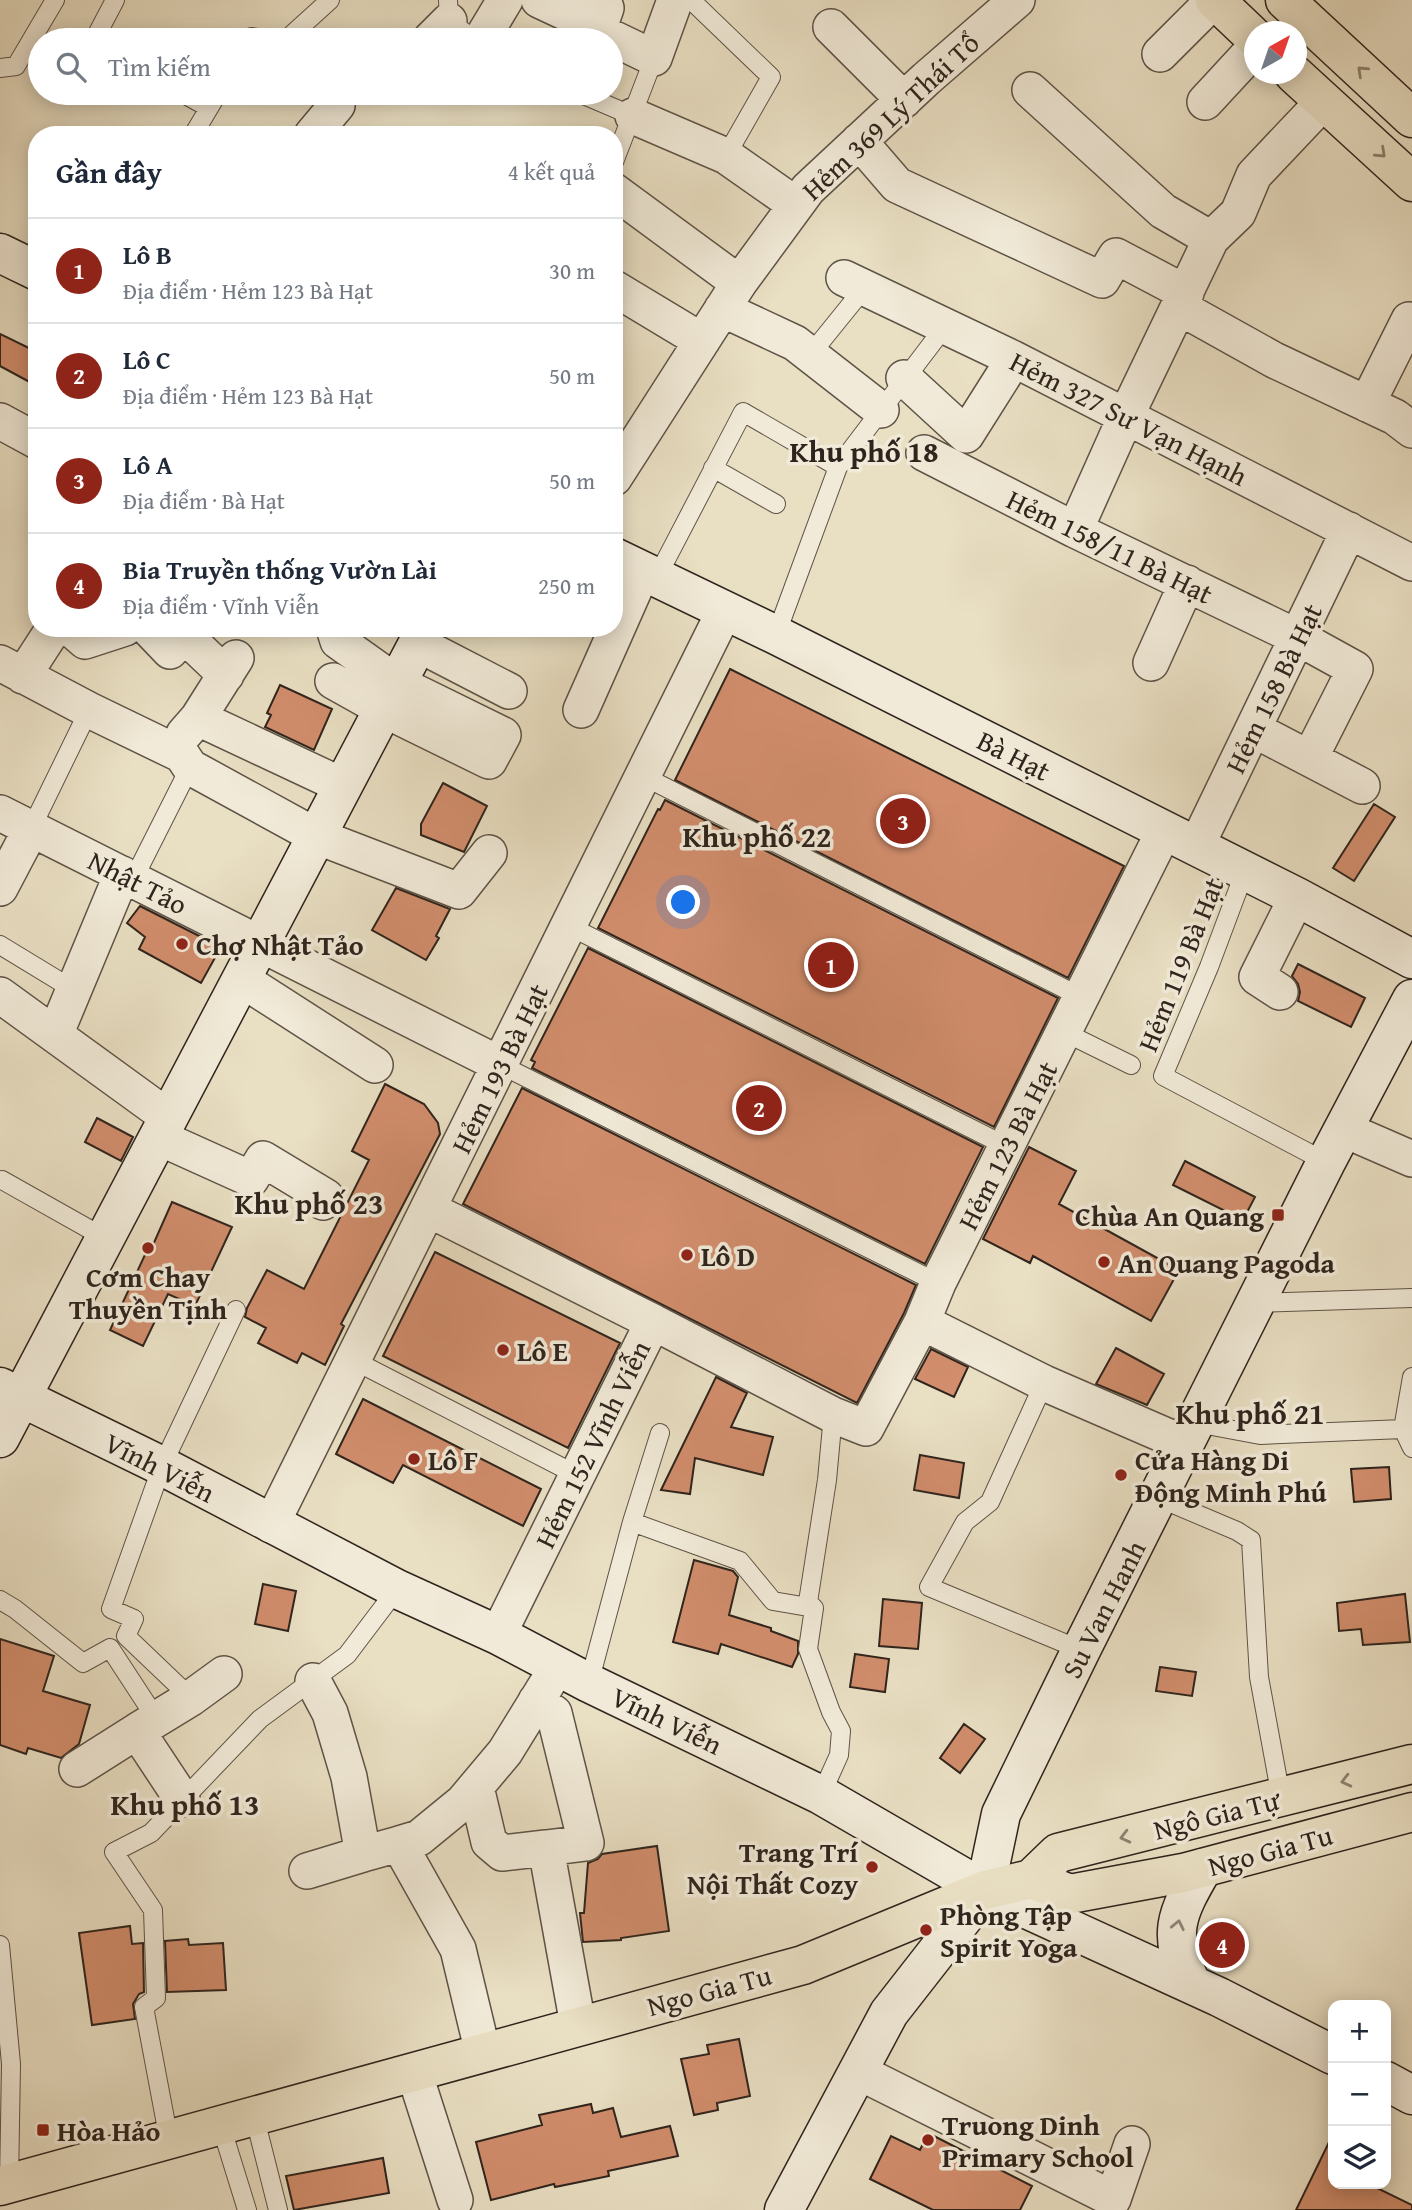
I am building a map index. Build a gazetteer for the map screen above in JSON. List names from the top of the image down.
{
  "streets": {
    "main road": ["Ngô Gia Tự", "Ngo Gia Tu"],
    "street": [
      "Hẻm 369 Lý Thái Tổ",
      "Hẻm 327 Sư Vạn Hạnh",
      "Hẻm 158/11 Bà Hạt",
      "Hẻm 158 Bà Hạt",
      "Bà Hạt",
      "Nhật Tảo",
      "Hẻm 193 Bà Hạt",
      "Hẻm 123 Bà Hạt",
      "Hẻm 152 Vĩnh Viễn",
      "Vĩnh Viễn",
      "Su Van Hanh"
    ],
    "lane": ["Hẻm 119 Bà Hạt"]
  },
  "crossings": [
    ["Hẻm 327 Sư Vạn Hạnh", "Hẻm 158 Bà Hạt"],
    ["Hẻm 158/11 Bà Hạt", "Hẻm 158 Bà Hạt"],
    ["Hẻm 158 Bà Hạt", "Bà Hạt"],
    ["Hẻm 158 Bà Hạt", "Hẻm 123 Bà Hạt"],
    ["Bà Hạt", "Hẻm 119 Bà Hạt"],
    ["Bà Hạt", "Hẻm 193 Bà Hạt"],
    ["Bà Hạt", "Hẻm 123 Bà Hạt"],
    ["Nhật Tảo", "Hẻm 193 Bà Hạt"],
    ["Hẻm 119 Bà Hạt", "Su Van Hanh"],
    ["Hẻm 193 Bà Hạt", "Vĩnh Viễn"],
    ["Hẻm 123 Bà Hạt", "Hẻm 152 Vĩnh Viễn"],
    ["Hẻm 152 Vĩnh Viễn", "Vĩnh Viễn"],
    ["Vĩnh Viễn", "Su Van Hanh"],
    ["Vĩnh Viễn", "Ngo Gia Tu"],
    ["Su Van Hanh", "Ngo Gia Tu"],
    ["Ngô Gia Tự", "Ngo Gia Tu"]
  ],
  "one_way": ["Ngô Gia Tự"],
  "districts": [
    "Khu phố 18",
    "Khu phố 22",
    "Khu phố 23",
    "Khu phố 21",
    "Khu phố 13"
  ],
  "places": {
    "other": [
      "Chợ Nhật Tảo",
      "Cơm Chay Thuyền Tịnh",
      "Lô D",
      "An Quang Pagoda",
      "Lô E",
      "Lô F",
      "Cửa Hàng Di Động Minh Phú",
      "Trang Trí Nội Thất Cozy",
      "Phòng Tập Spirit Yoga",
      "Truong Dinh Primary School"
    ],
    "transit": ["Chùa An Quang", "Hòa Hảo"]
  },
  "north": "top right",
  "page": {
    "search": "Tìm kiếm",
    "heading": ["Gần đây", "4 kết quả"],
    "list": [
      {
        "mark": "1",
        "name": "Lô B",
        "note": "Địa điểm · Hẻm 123 Bà Hạt",
        "value": "30 m"
      },
      {
        "mark": "2",
        "name": "Lô C",
        "note": "Địa điểm · Hẻm 123 Bà Hạt",
        "value": "50 m"
      },
      {
        "mark": "3",
        "name": "Lô A",
        "note": "Địa điểm · Bà Hạt",
        "value": "50 m"
      },
      {
        "mark": "4",
        "name": "Bia Truyền thống Vườn Lài",
        "note": "Địa điểm · Vĩnh Viễn",
        "value": "250 m"
      }
    ],
    "pins": [
      "3",
      "1",
      "2",
      "4"
    ],
    "map_buttons": ["+", "−"]
  }
}
